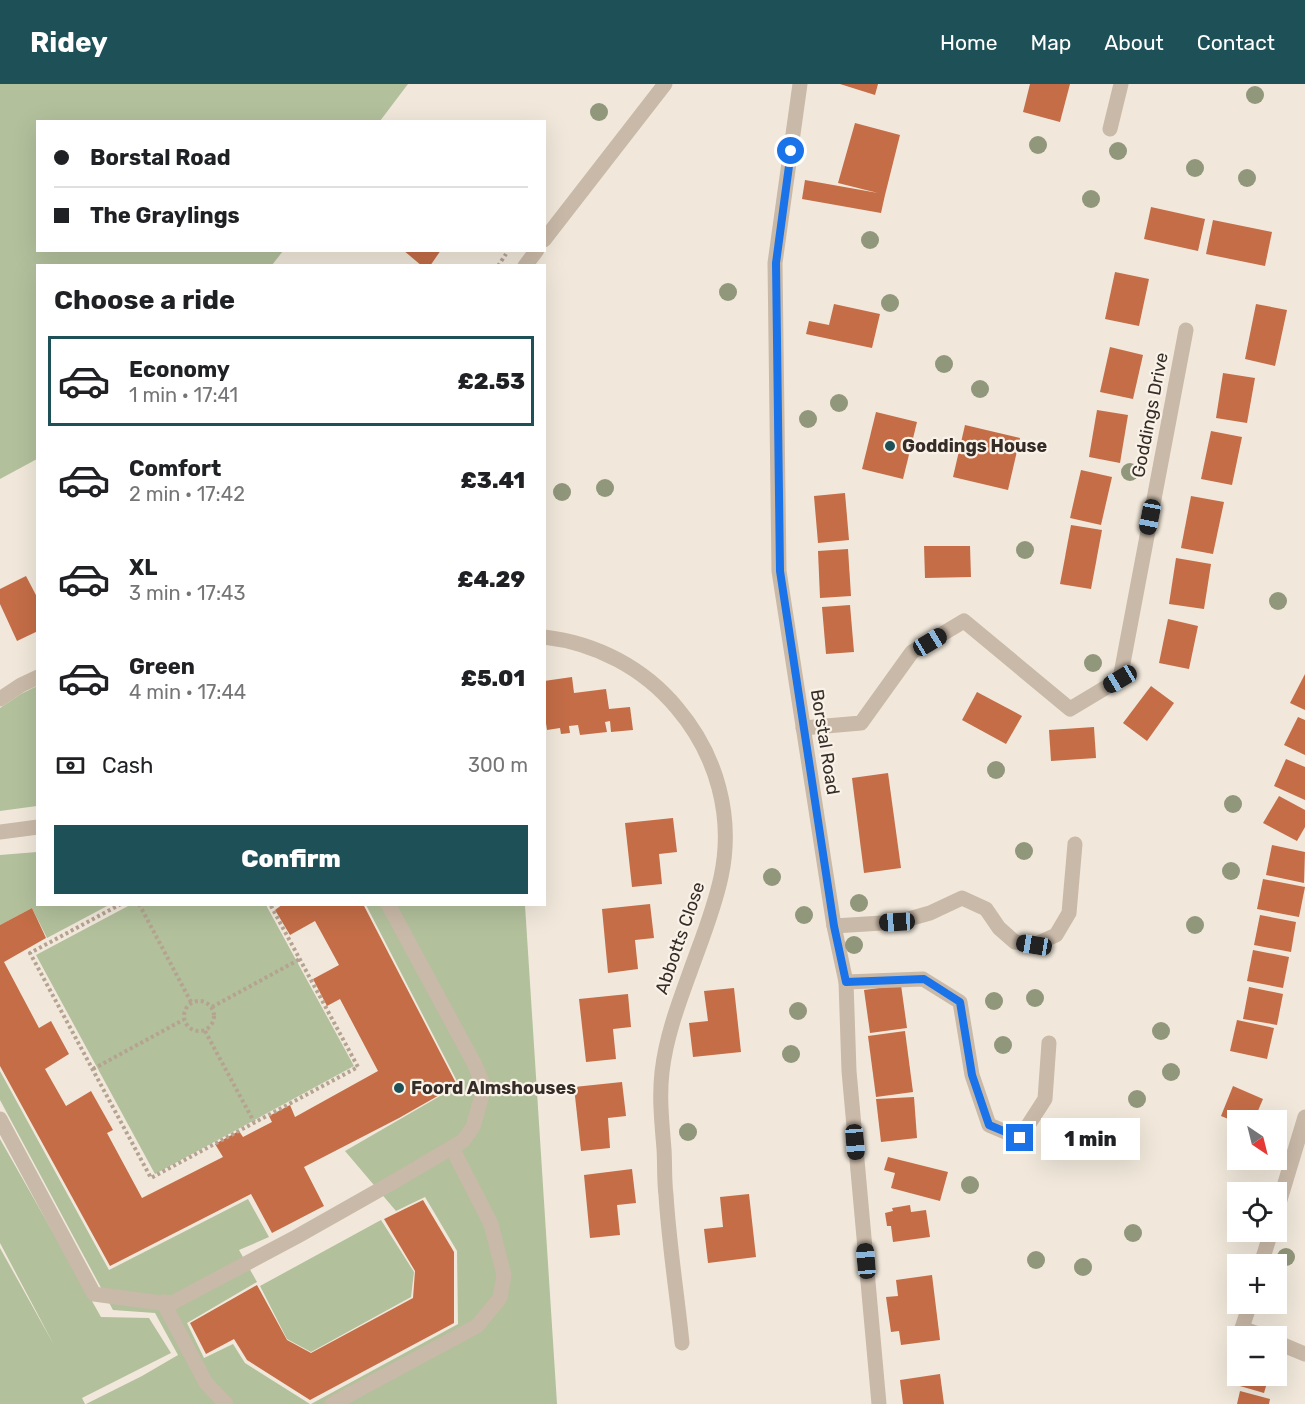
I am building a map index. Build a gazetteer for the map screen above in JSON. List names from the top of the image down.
{
  "streets": {
    "street": ["Goddings Drive", "Borstal Road", "Abbotts Close"]
  },
  "crossings": [
    ["Goddings Drive", "Borstal Road"]
  ],
  "places": ["Goddings House", "Foord Almshouses"],
  "north": "bottom right",
  "page": {
    "header": "Ridey",
    "nav": [
      "Home",
      "Map",
      "About",
      "Contact"
    ],
    "banner": ["Borstal Road", "The Graylings"],
    "heading": "Choose a ride",
    "list": [
      {
        "name": "Economy",
        "note": "1 min · 17:41",
        "value": "£2.53"
      },
      {
        "name": "Comfort",
        "note": "2 min · 17:42",
        "value": "£3.41"
      },
      {
        "name": "XL",
        "note": "3 min · 17:43",
        "value": "£4.29"
      },
      {
        "name": "Green",
        "note": "4 min · 17:44",
        "value": "£5.01"
      }
    ],
    "pay": ["Cash", "300 m"],
    "buttons": "Confirm",
    "map_buttons": ["+", "−"],
    "bubble": "1 min"
  }
}
